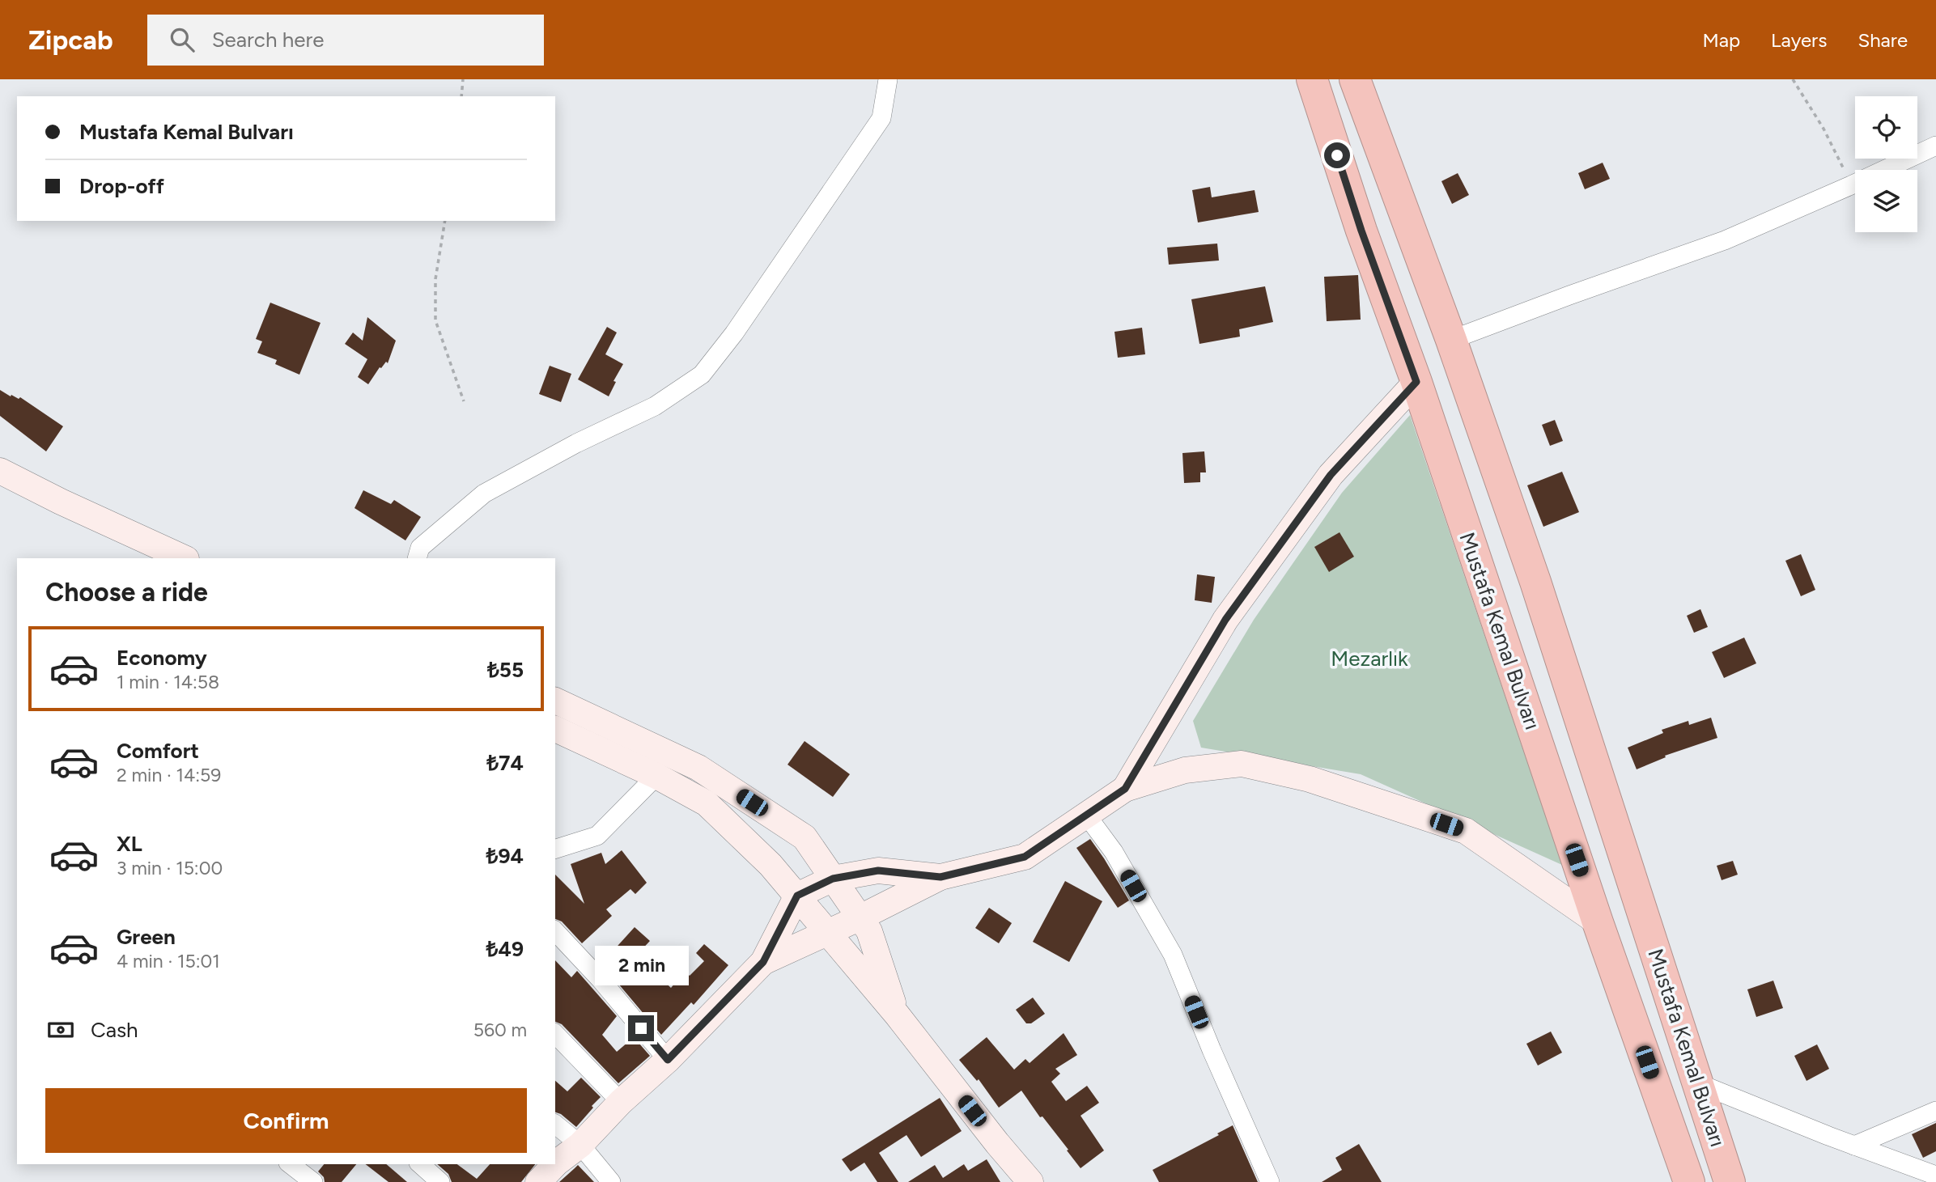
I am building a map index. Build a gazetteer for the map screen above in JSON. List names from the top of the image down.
{
  "streets": {
    "highway": ["Mustafa Kemal Bulvarı"]
  },
  "parks": ["Mezarlık"],
  "page": {
    "header": "Zipcab",
    "search": "Search here",
    "nav": ["Map", "Layers", "Share"],
    "banner": ["Mustafa Kemal Bulvarı", "Drop-off"],
    "heading": "Choose a ride",
    "list": [
      {
        "name": "Economy",
        "note": "1 min · 14:58",
        "value": "₺55"
      },
      {
        "name": "Comfort",
        "note": "2 min · 14:59",
        "value": "₺74"
      },
      {
        "name": "XL",
        "note": "3 min · 15:00",
        "value": "₺94"
      },
      {
        "name": "Green",
        "note": "4 min · 15:01",
        "value": "₺49"
      }
    ],
    "bubble": "2 min",
    "pay": ["Cash", "560 m"],
    "buttons": "Confirm"
  }
}
